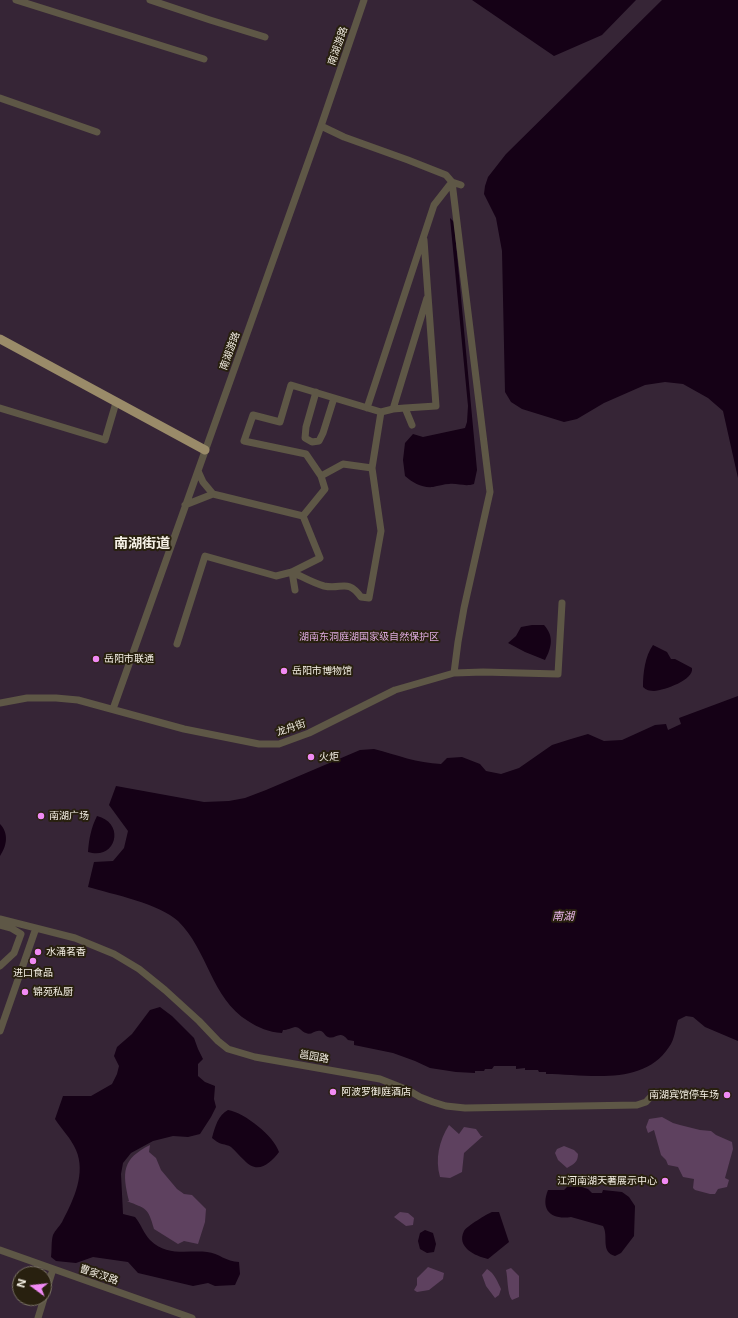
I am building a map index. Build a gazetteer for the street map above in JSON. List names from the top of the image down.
{
  "streets": {
    "street": [
      "南湖游路",
      "龙舟街",
      "邕园路",
      "曹家汊路"
    ]
  },
  "crossings": [
    ["南湖游路", "龙舟街"]
  ],
  "districts": ["南湖街道"],
  "water": ["南湖"],
  "parks": ["湖南东洞庭湖国家级自然保护区"],
  "places": [
    "岳阳市联通",
    "岳阳市博物馆",
    "火炬",
    "南湖广场",
    "水涌茗香",
    "进口食品",
    "锦苑私厨",
    "阿波罗御庭酒店",
    "南湖宾馆停车场",
    "江河南湖天著展示中心"
  ],
  "north": "left"
}
